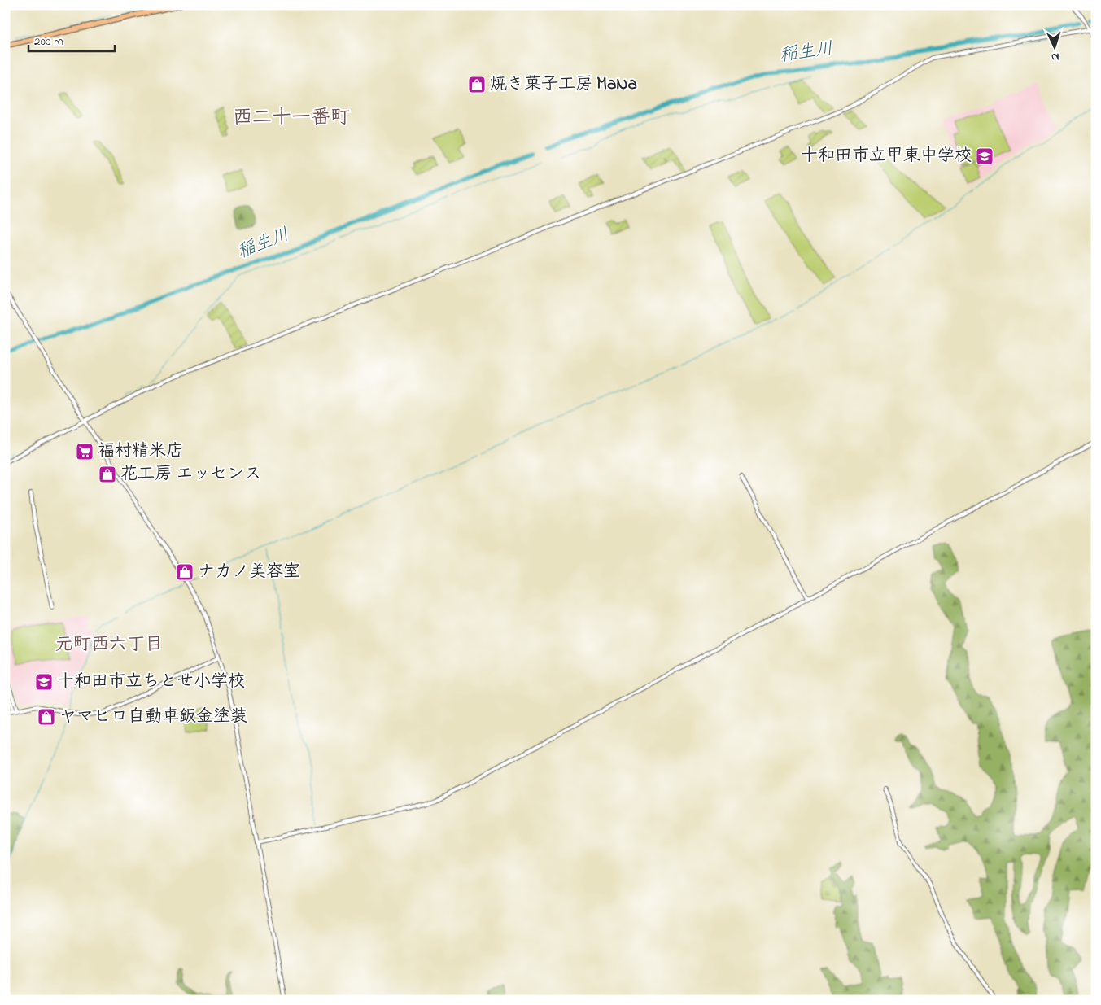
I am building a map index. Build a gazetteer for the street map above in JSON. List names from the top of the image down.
{
  "districts": ["西二十一番町", "元町西六丁目"],
  "water": ["稲生川"],
  "places": {
    "shop": [
      "焼き菓子工房 MaNa",
      "花工房 エッセンス",
      "ナカノ美容室",
      "ヤマヒロ自動車鈑金塗装"
    ],
    "school or university": ["十和田市立甲東中学校", "十和田市立ちとせ小学校"],
    "supermarket": ["福村精米店"]
  },
  "scale_bar": "200 m",
  "north": "bottom"
}
